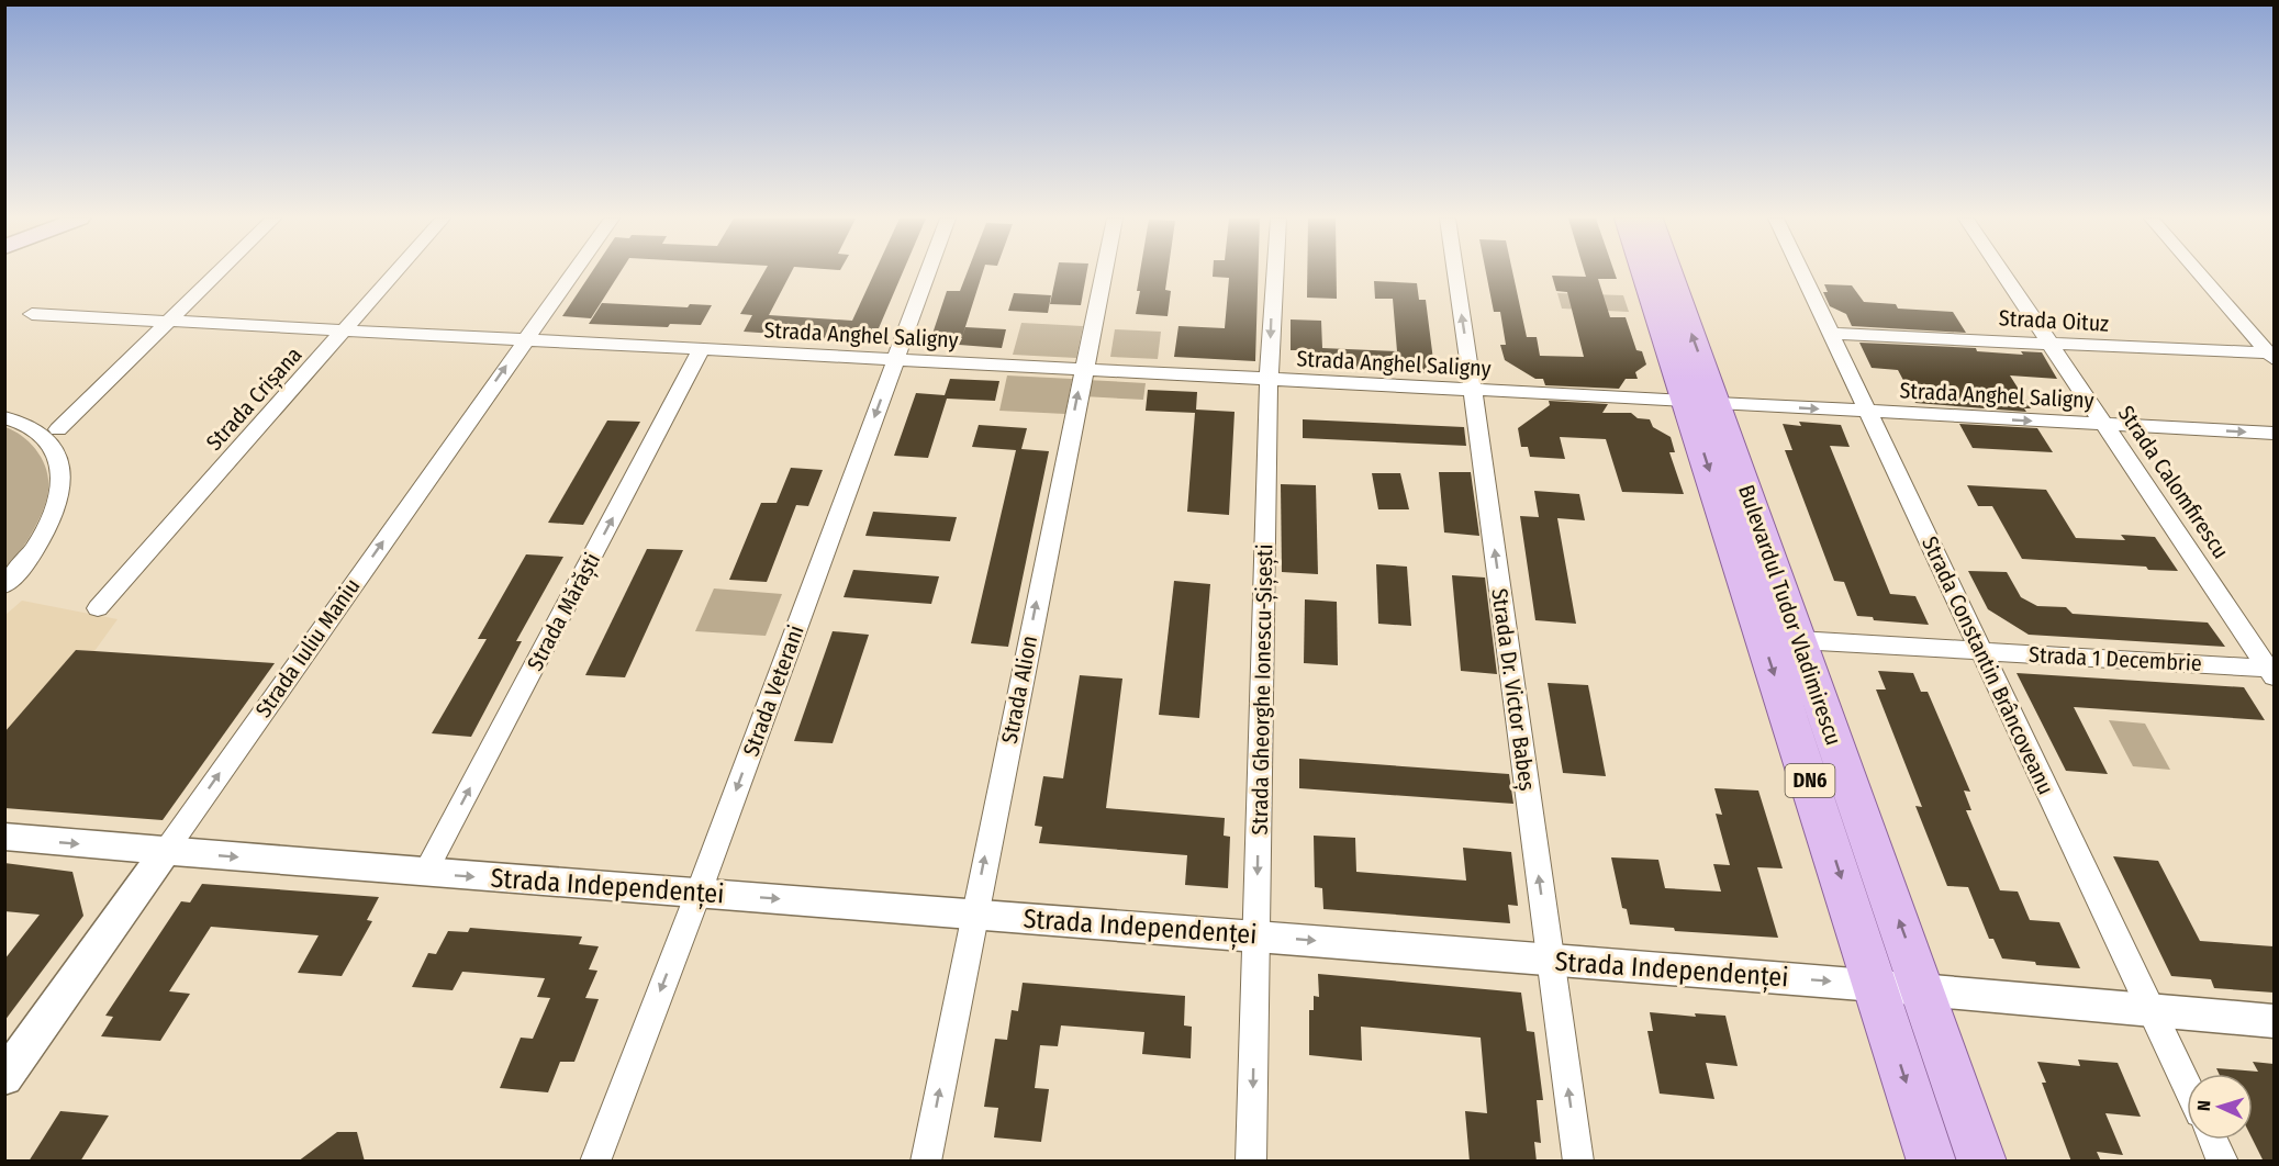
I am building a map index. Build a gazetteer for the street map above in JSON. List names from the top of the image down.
{
  "streets": {
    "main road": ["Bulevardul Tudor Vladimirescu", "DN6"],
    "street": [
      "Strada Oituz",
      "Strada Anghel Saligny",
      "Strada Crișana",
      "Strada Calomfirescu",
      "Strada Mărăști",
      "Strada Iuliu Maniu",
      "Strada 1 Decembrie",
      "Strada Constantin Brâncoveanu",
      "Strada Alion",
      "Strada Gheorghe Ionescu-Șișești",
      "Strada Dr. Victor Babeș",
      "Strada Veterani",
      "Strada Independenței"
    ]
  },
  "crossings": [
    ["Strada Oituz", "Strada Calomfirescu"],
    ["Strada Oituz", "Strada Constantin Brâncoveanu"],
    ["Strada Anghel Saligny", "Strada Crișana"],
    ["Strada Anghel Saligny", "Strada Calomfirescu"],
    ["Strada Anghel Saligny", "Strada Mărăști"],
    ["Strada Anghel Saligny", "Bulevardul Tudor Vladimirescu"],
    ["Strada Anghel Saligny", "Strada Iuliu Maniu"],
    ["Strada Anghel Saligny", "Strada Constantin Brâncoveanu"],
    ["Strada Anghel Saligny", "Strada Alion"],
    ["Strada Anghel Saligny", "Strada Gheorghe Ionescu-Șișești"],
    ["Strada Anghel Saligny", "Strada Dr. Victor Babeș"],
    ["Strada Anghel Saligny", "Strada Veterani"],
    ["Strada Calomfirescu", "Strada 1 Decembrie"],
    ["Strada Mărăști", "Strada Independenței"],
    ["Bulevardul Tudor Vladimirescu", "Strada 1 Decembrie"],
    ["Bulevardul Tudor Vladimirescu", "Strada Independenței"],
    ["Strada Iuliu Maniu", "Strada Independenței"],
    ["Strada 1 Decembrie", "Strada Constantin Brâncoveanu"],
    ["Strada Constantin Brâncoveanu", "Strada Independenței"],
    ["Strada Alion", "Strada Independenței"],
    ["Strada Gheorghe Ionescu-Șișești", "Strada Independenței"],
    ["Strada Dr. Victor Babeș", "Strada Independenței"],
    ["Strada Veterani", "Strada Independenței"]
  ],
  "one_way": [
    "Strada Mărăști",
    "Strada Iuliu Maniu",
    "Strada Alion",
    "Strada Gheorghe Ionescu-Șișești",
    "Strada Dr. Victor Babeș",
    "Strada Veterani",
    "Strada Independenței"
  ],
  "north": "left"
}
